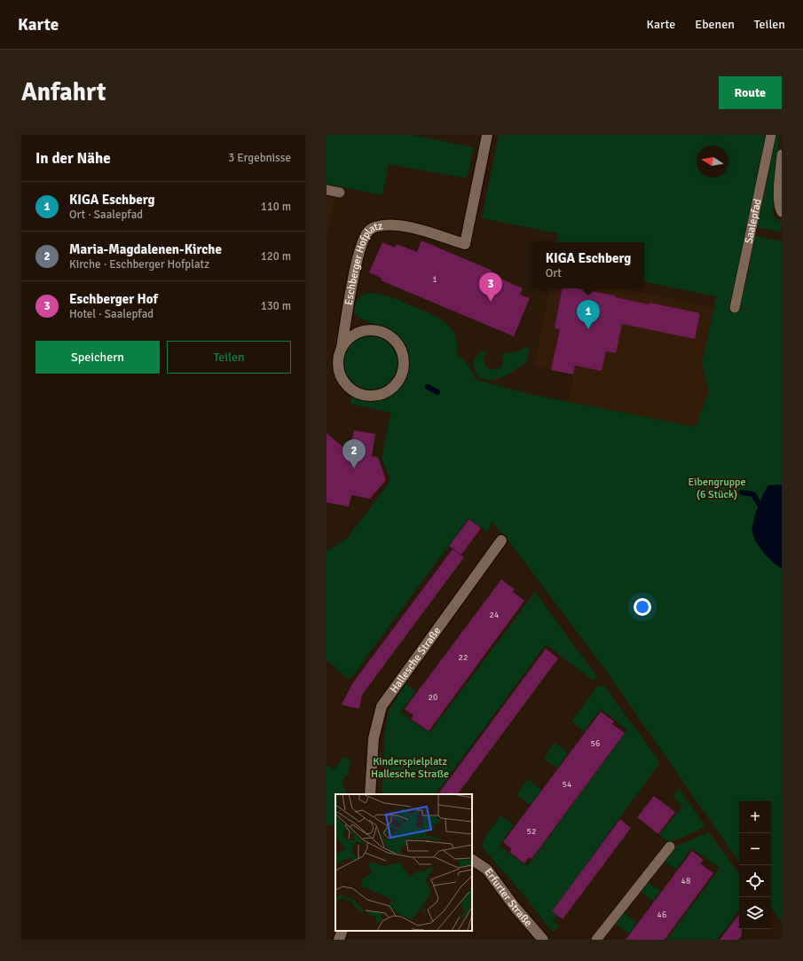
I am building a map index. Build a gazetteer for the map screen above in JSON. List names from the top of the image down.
{
  "streets": {
    "street": ["Eschberger Hofplatz", "Hallesche Straße", "Erfurter Straße"],
    "lane": ["Saalepfad"]
  },
  "parks": ["Eibengruppe (6 Stück)", "Kinderspielplatz Hallesche Straße"],
  "house_numbers": [
    "1",
    "24",
    "22",
    "20",
    "56",
    "54",
    "52",
    "48",
    "46"
  ],
  "north": "left",
  "page": {
    "header": "Karte",
    "nav": ["Karte", "Ebenen", "Teilen"],
    "buttons": [
      "Route",
      ["Speichern", "Teilen"]
    ],
    "title": "Anfahrt",
    "heading": ["In der Nähe", "3 Ergebnisse"],
    "list": [
      {
        "mark": "1",
        "name": "KIGA Eschberg",
        "note": "Ort · Saalepfad",
        "value": "110 m"
      },
      {
        "mark": "2",
        "name": "Maria-Magdalenen-Kirche",
        "note": "Kirche · Eschberger Hofplatz",
        "value": "120 m"
      },
      {
        "mark": "3",
        "name": "Eschberger Hof",
        "note": "Hotel · Saalepfad",
        "value": "130 m"
      }
    ],
    "popup": ["KIGA Eschberg", "Ort"],
    "pins": ["3", "1", "2"],
    "map_buttons": ["+", "−"]
  }
}
